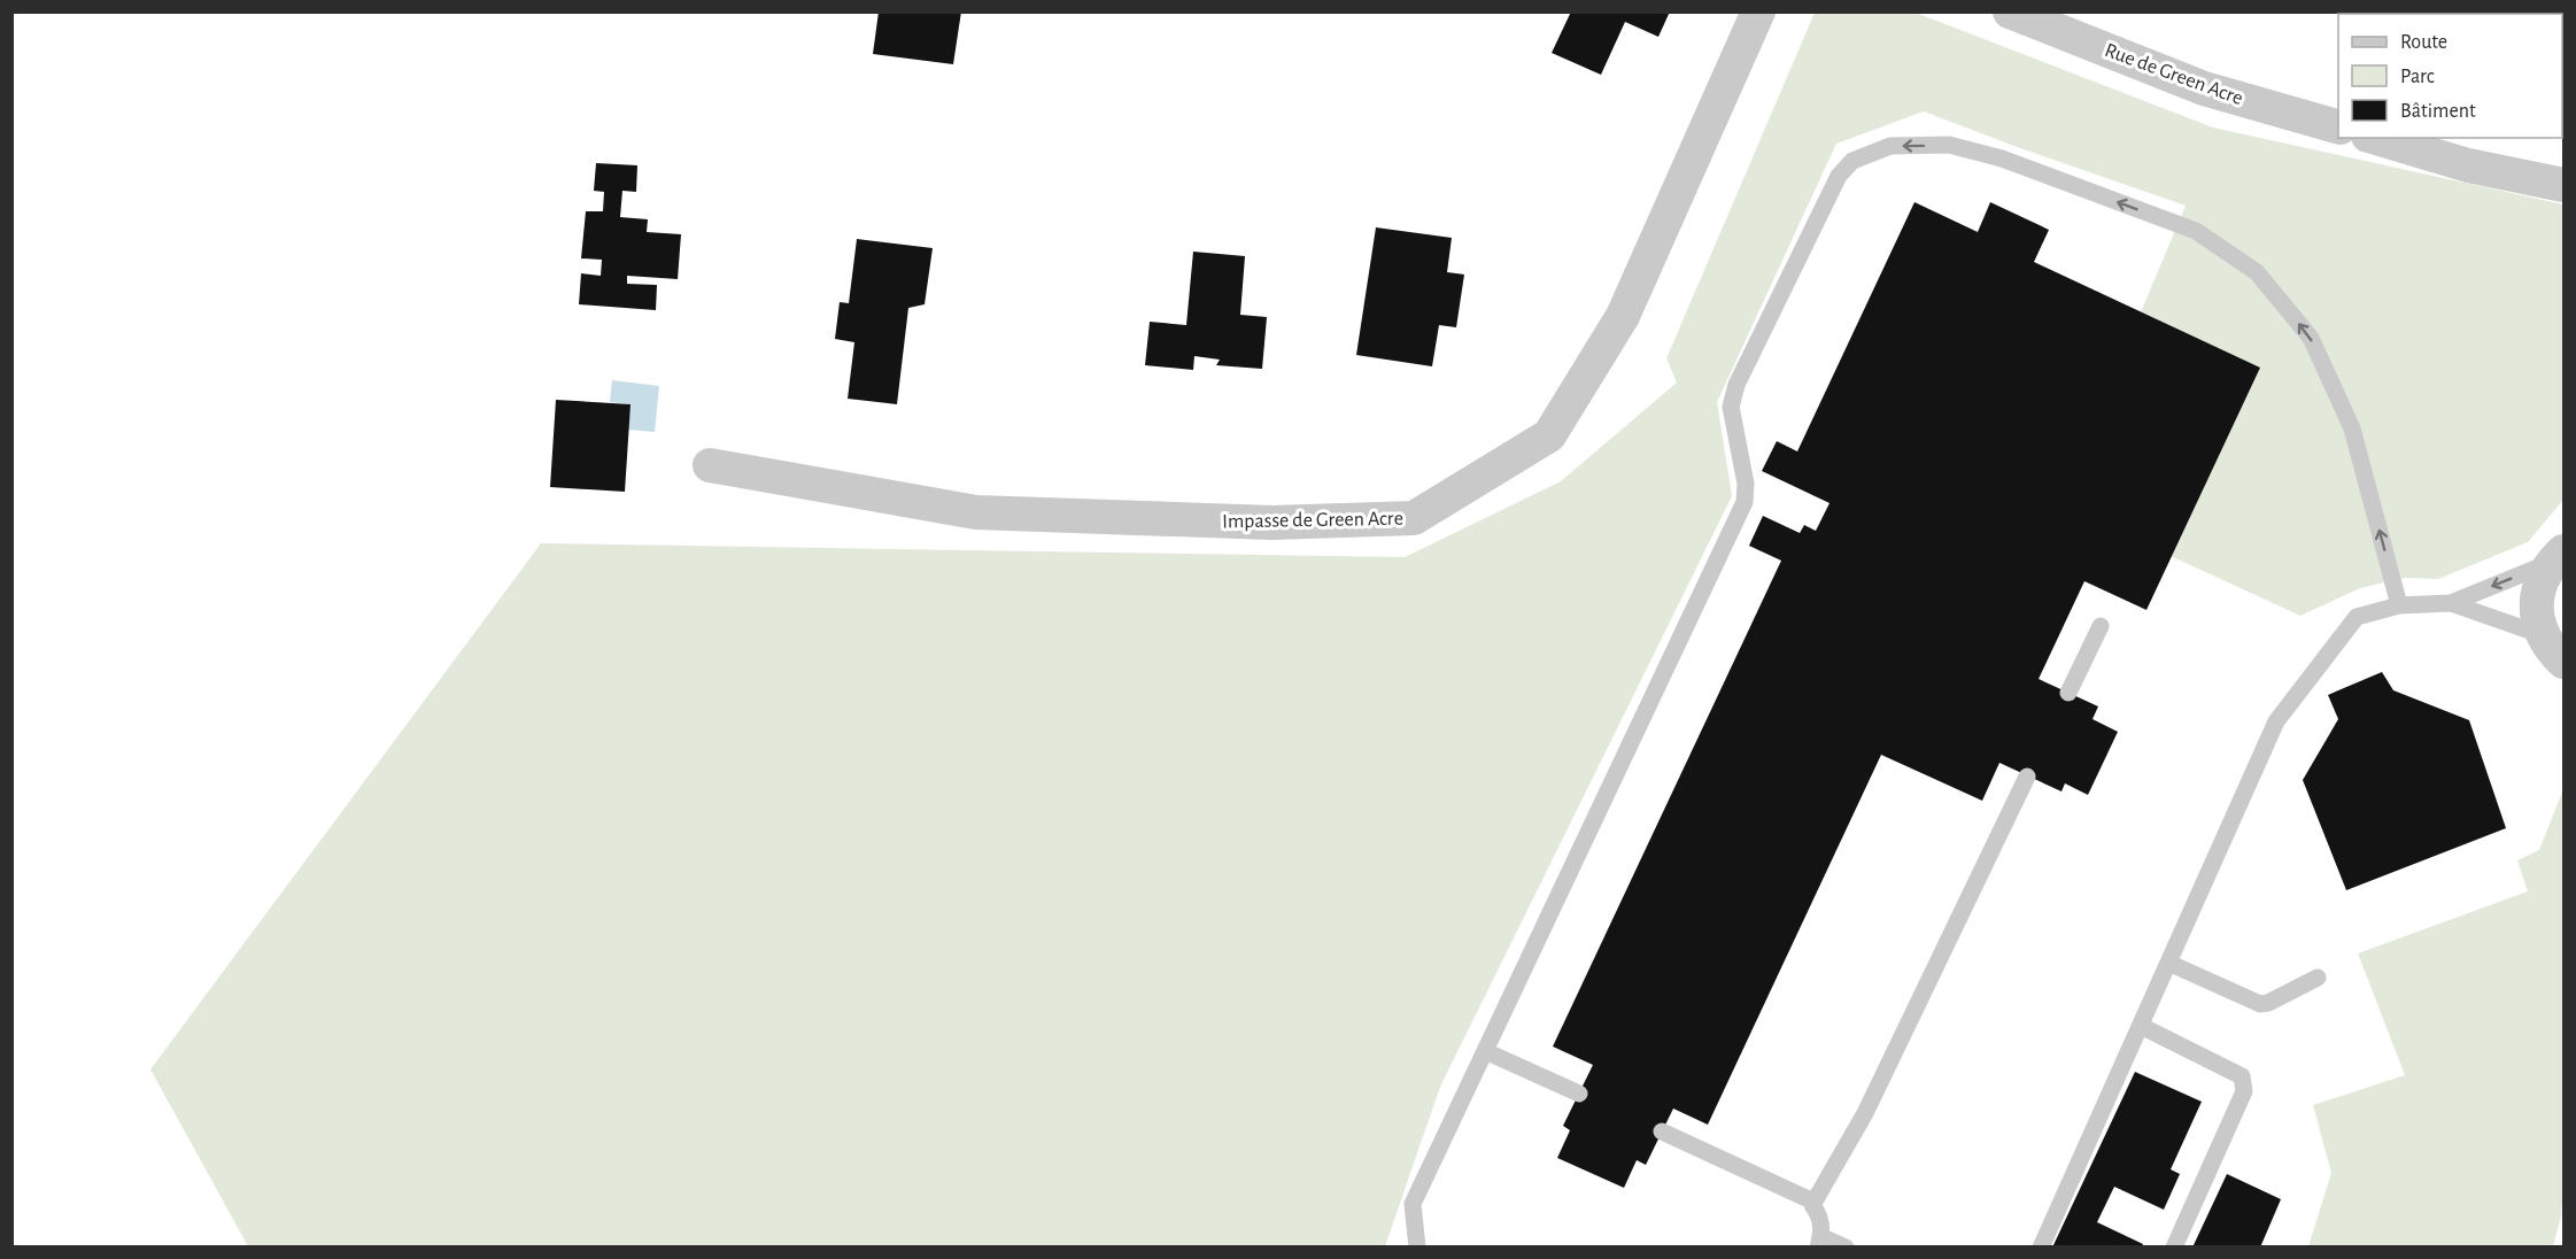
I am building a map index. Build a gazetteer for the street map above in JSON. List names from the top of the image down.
{
  "streets": {
    "street": ["Rue de Green Acre", "Impasse de Green Acre"]
  },
  "legend": ["Route", "Parc", "Bâtiment"]
}
